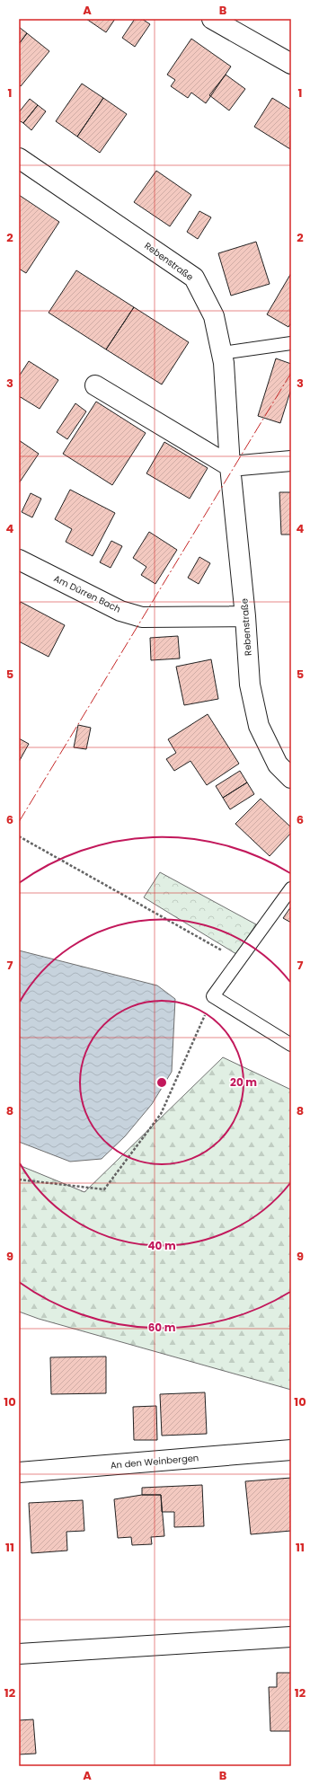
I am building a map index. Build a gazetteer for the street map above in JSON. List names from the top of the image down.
{
  "streets": {
    "street": ["Rebenstraße", "Am Dürren Bach", "An den Weinbergen"]
  },
  "crossings": [
    ["Rebenstraße", "Am Dürren Bach"]
  ],
  "grid": {
    "columns": ["A", "B"],
    "rows": [
      "1",
      "2",
      "3",
      "4",
      "5",
      "6",
      "7",
      "8",
      "9",
      "10",
      "11",
      "12"
    ]
  },
  "rings": ["20 m", "40 m", "60 m"]
}
